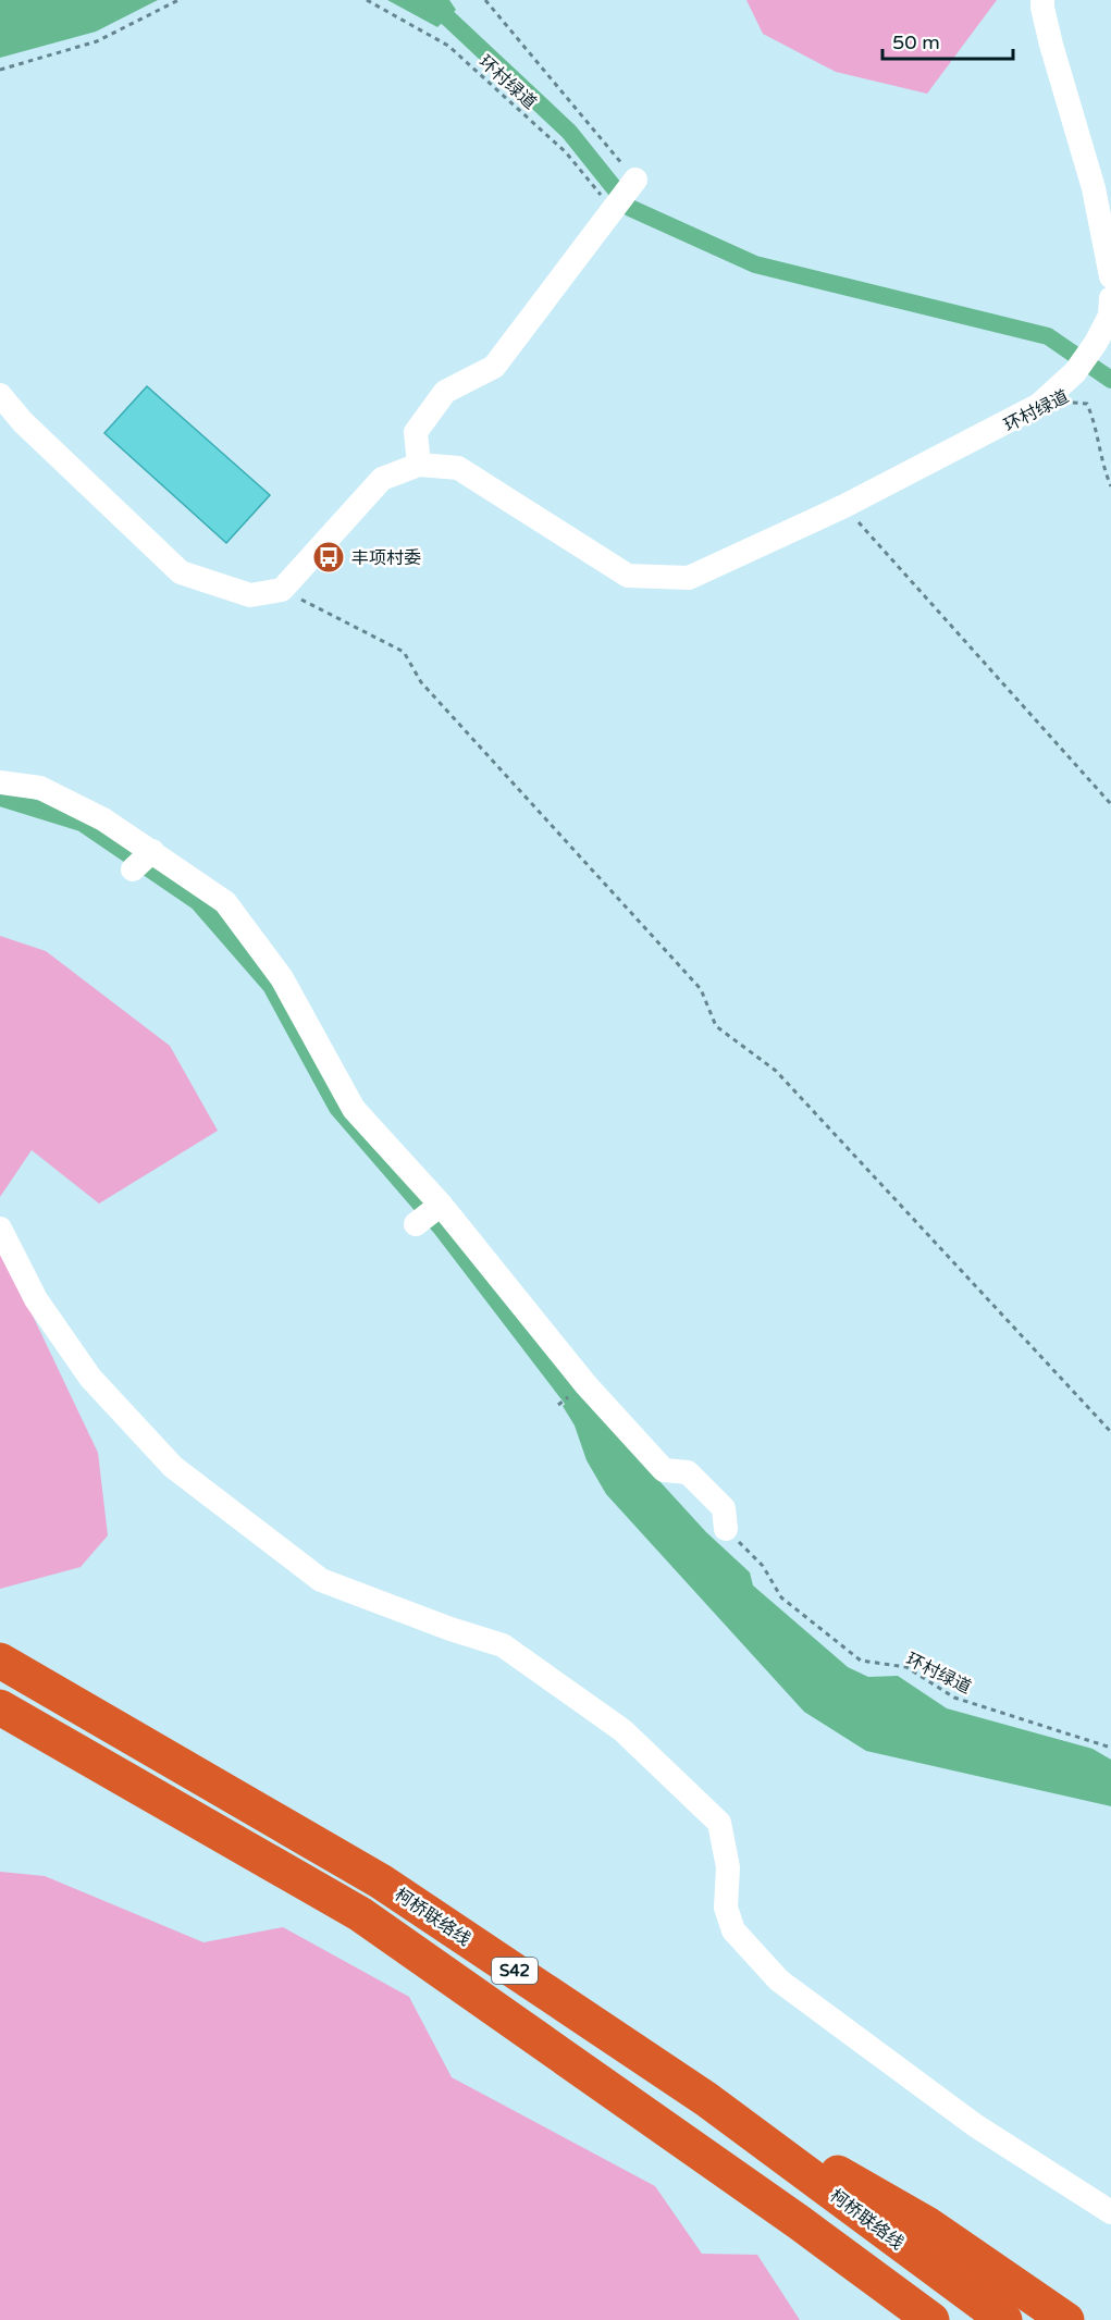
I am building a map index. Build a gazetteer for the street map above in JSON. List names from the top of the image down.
{
  "streets": {
    "highway": ["柯桥联络线", "S42"],
    "path": ["环村绿道"]
  },
  "places": {
    "bus stop": ["丰项村委"]
  },
  "scale_bar": "50 m"
}
